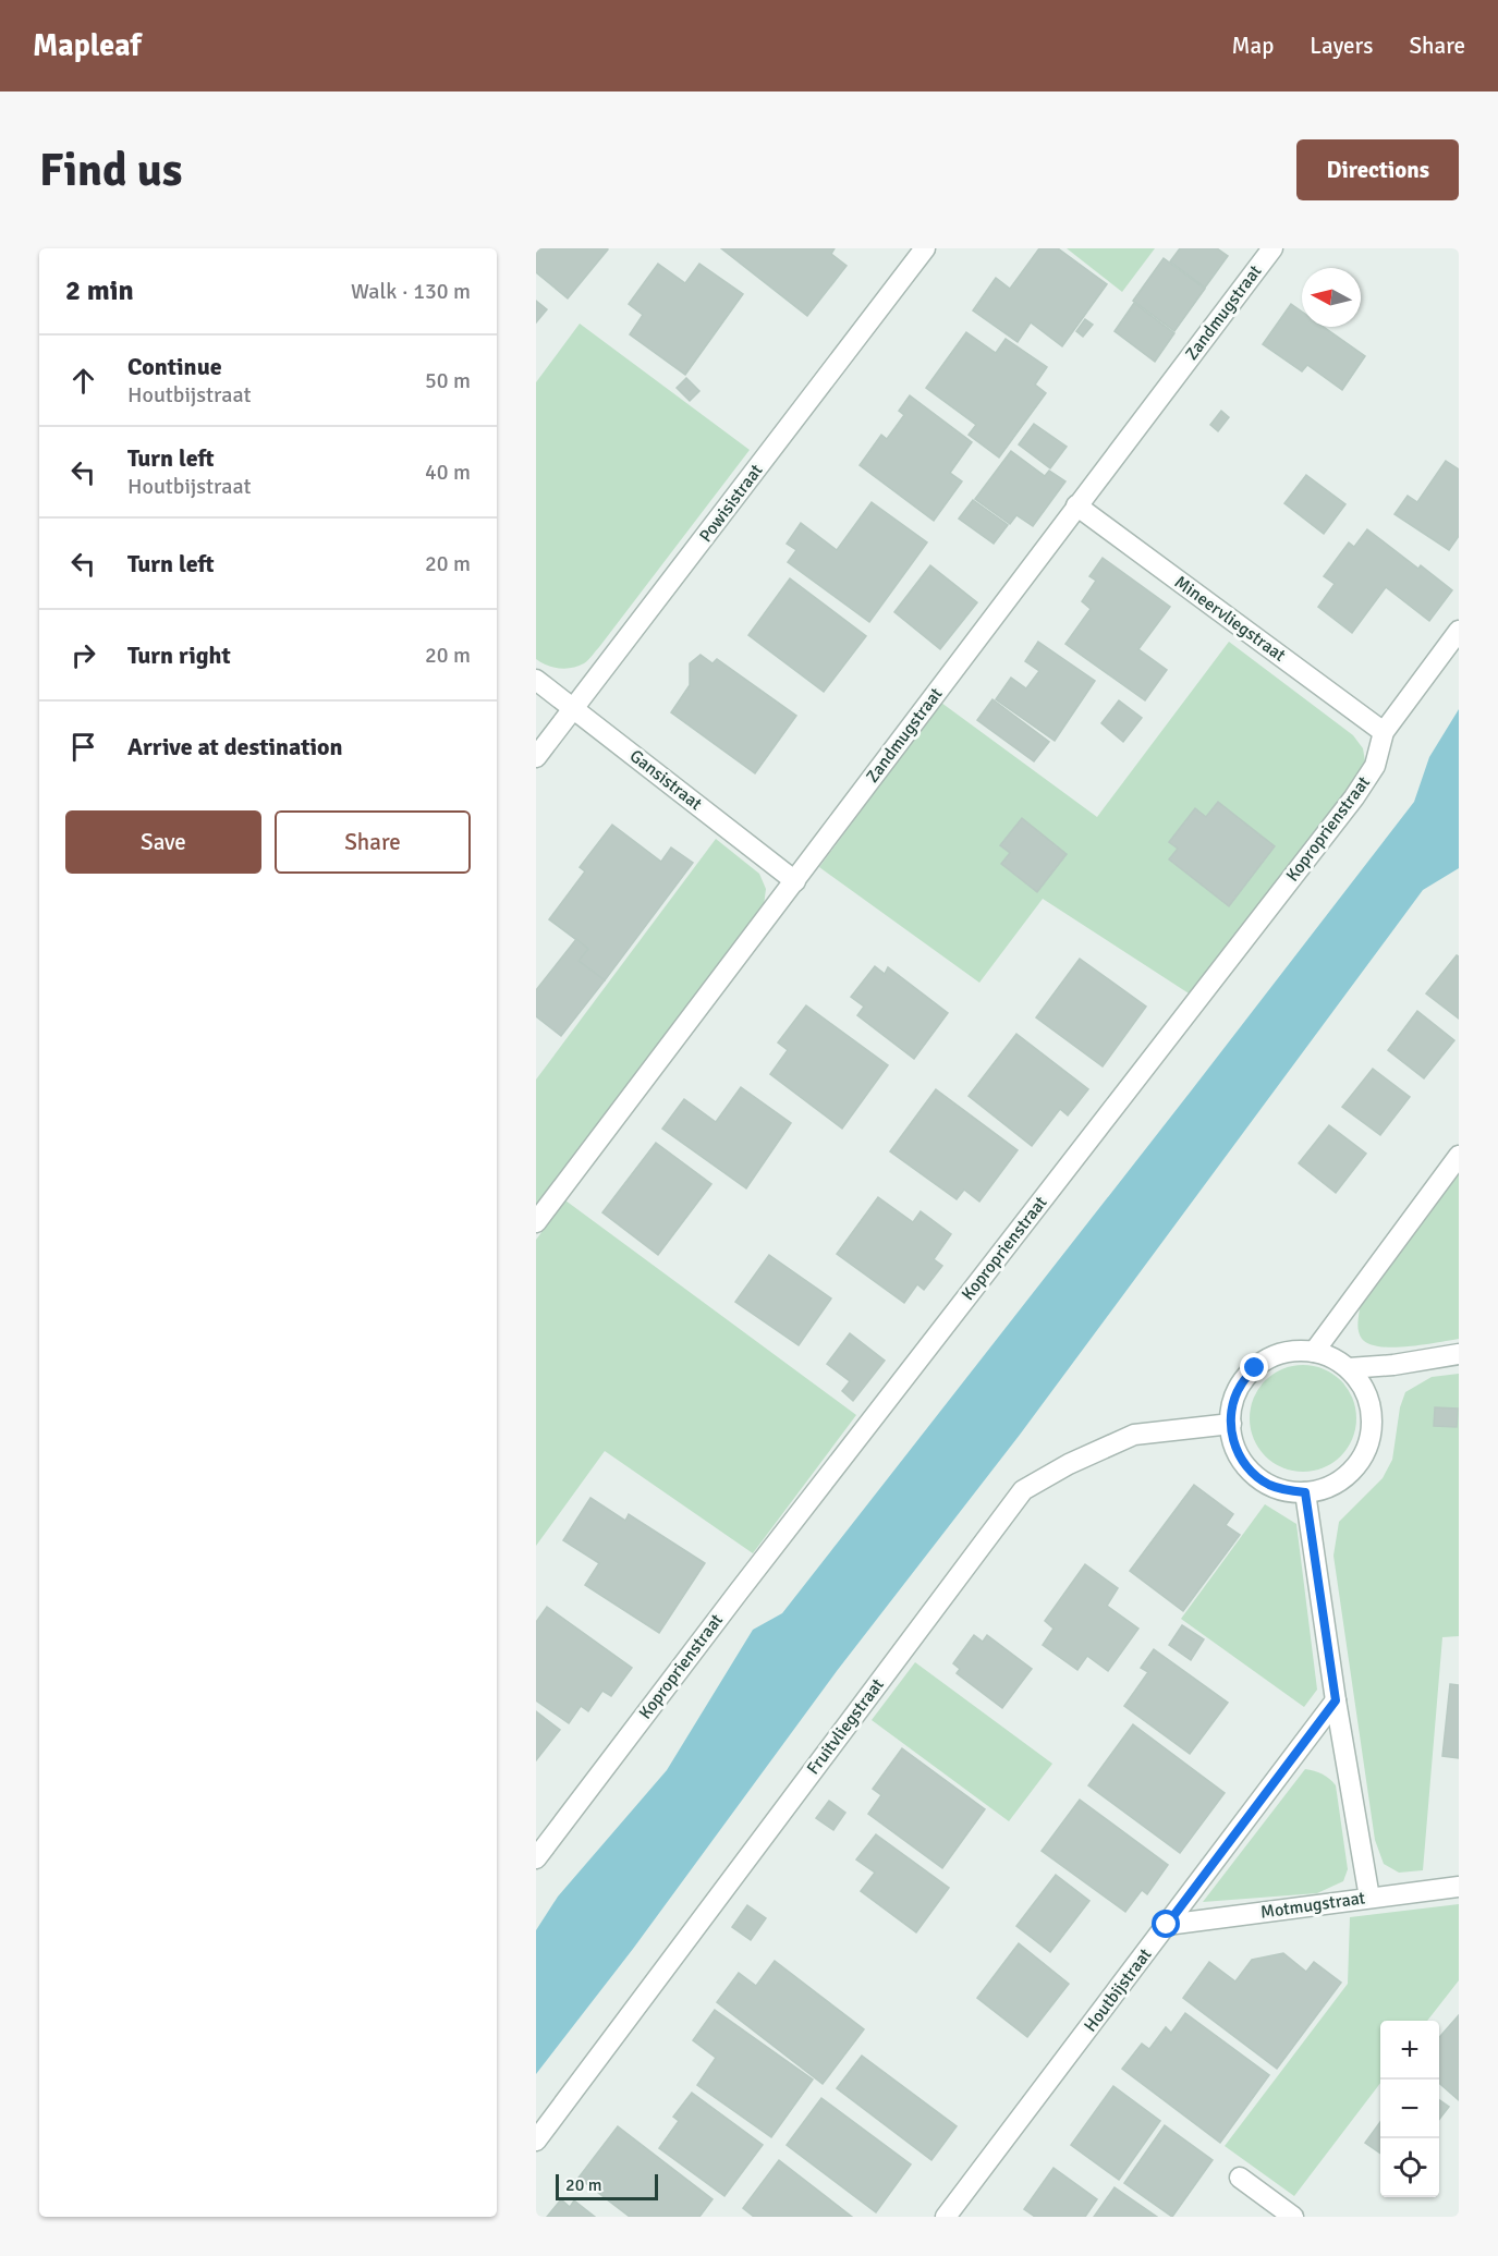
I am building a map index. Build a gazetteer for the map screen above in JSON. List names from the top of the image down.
{
  "streets": {
    "street": [
      "Zandmugstraat",
      "Powisistraat",
      "Mineervliegstraat",
      "Gansistraat",
      "Koproprienstraat",
      "Fruitvliegstraat",
      "Motmugstraat",
      "Houtbijstraat"
    ]
  },
  "crossings": [
    ["Zandmugstraat", "Mineervliegstraat"],
    ["Zandmugstraat", "Gansistraat"],
    ["Powisistraat", "Gansistraat"],
    ["Mineervliegstraat", "Koproprienstraat"],
    ["Motmugstraat", "Houtbijstraat"]
  ],
  "scale_bar": "20 m",
  "north": "left",
  "page": {
    "header": "Mapleaf",
    "nav": ["Map", "Layers", "Share"],
    "buttons": [
      "Directions",
      ["Save", "Share"]
    ],
    "title": "Find us",
    "heading": ["2 min", "Walk · 130 m"],
    "list": [
      ["Continue", "Houtbijstraat", "50 m"],
      ["Turn left", "Houtbijstraat", "40 m"],
      ["Turn left", "20 m"],
      ["Turn right", "20 m"],
      "Arrive at destination"
    ],
    "map_buttons": ["+", "−"],
    "scale": "20 m"
  }
}
